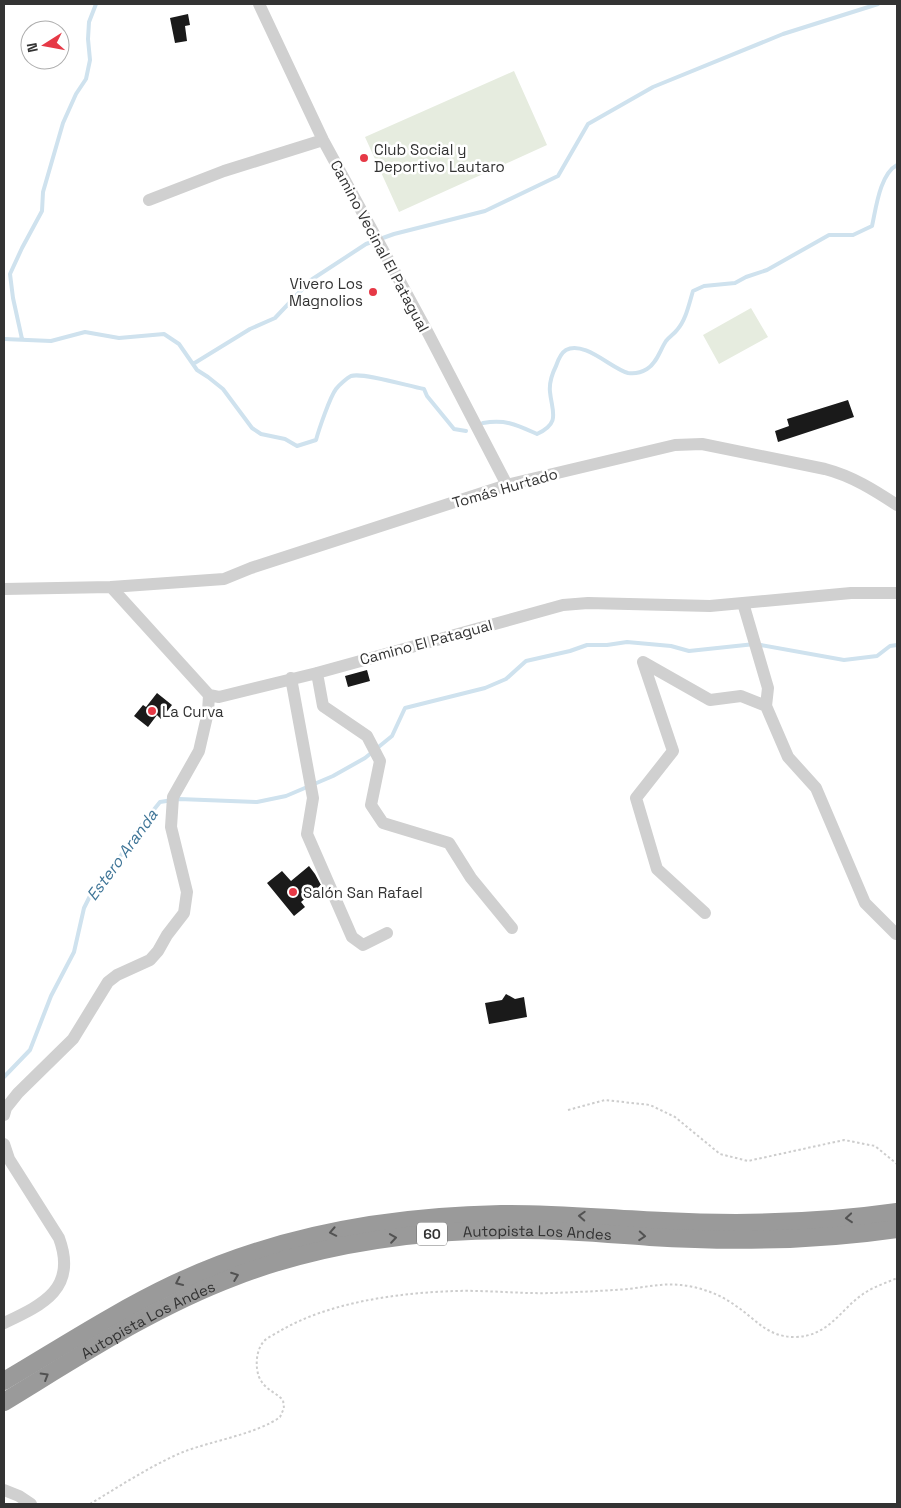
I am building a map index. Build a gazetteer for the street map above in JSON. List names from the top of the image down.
{
  "streets": {
    "highway": ["Autopista Los Andes", "60"],
    "street": ["Camino Vecinal El Patagual", "Tomás Hurtado", "Camino El Patagual"]
  },
  "crossings": [
    ["Camino Vecinal El Patagual", "Tomás Hurtado"]
  ],
  "water": ["Estero Aranda"],
  "places": [
    "Club Social y Deportivo Lautaro",
    "Vivero Los Magnolios",
    "La Curva",
    "Salón San Rafael"
  ],
  "north": "left"
}
